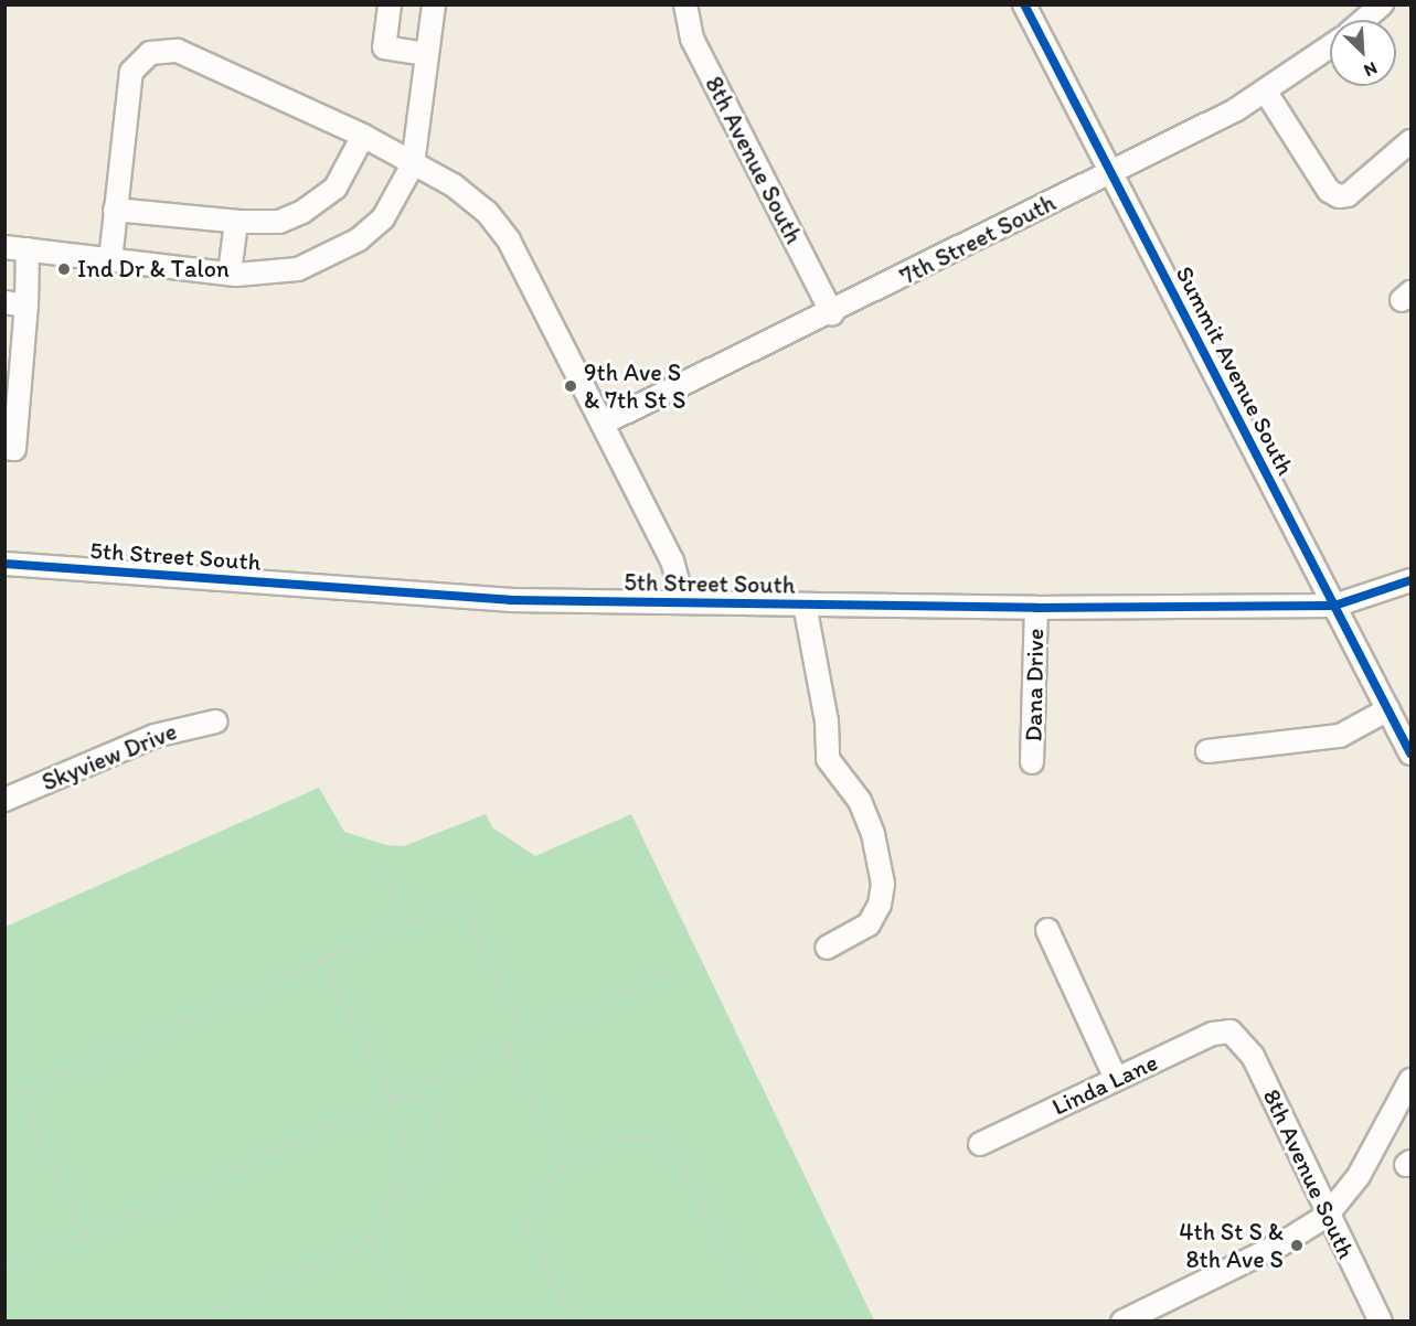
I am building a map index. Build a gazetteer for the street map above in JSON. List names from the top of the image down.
{
  "streets": {
    "street": [
      "8th Avenue South",
      "7th Street South",
      "Summit Avenue South",
      "5th Street South",
      "Dana Drive",
      "Skyview Drive",
      "Linda Lane"
    ]
  },
  "crossings": [
    ["8th Avenue South", "7th Street South"],
    ["8th Avenue South", "Linda Lane"],
    ["7th Street South", "Summit Avenue South"],
    ["Summit Avenue South", "5th Street South"],
    ["5th Street South", "Dana Drive"]
  ],
  "places": ["Ind Dr & Talon", "9th Ave S & 7th St S", "4th St S & 8th Ave S"],
  "north": "bottom right"
}
